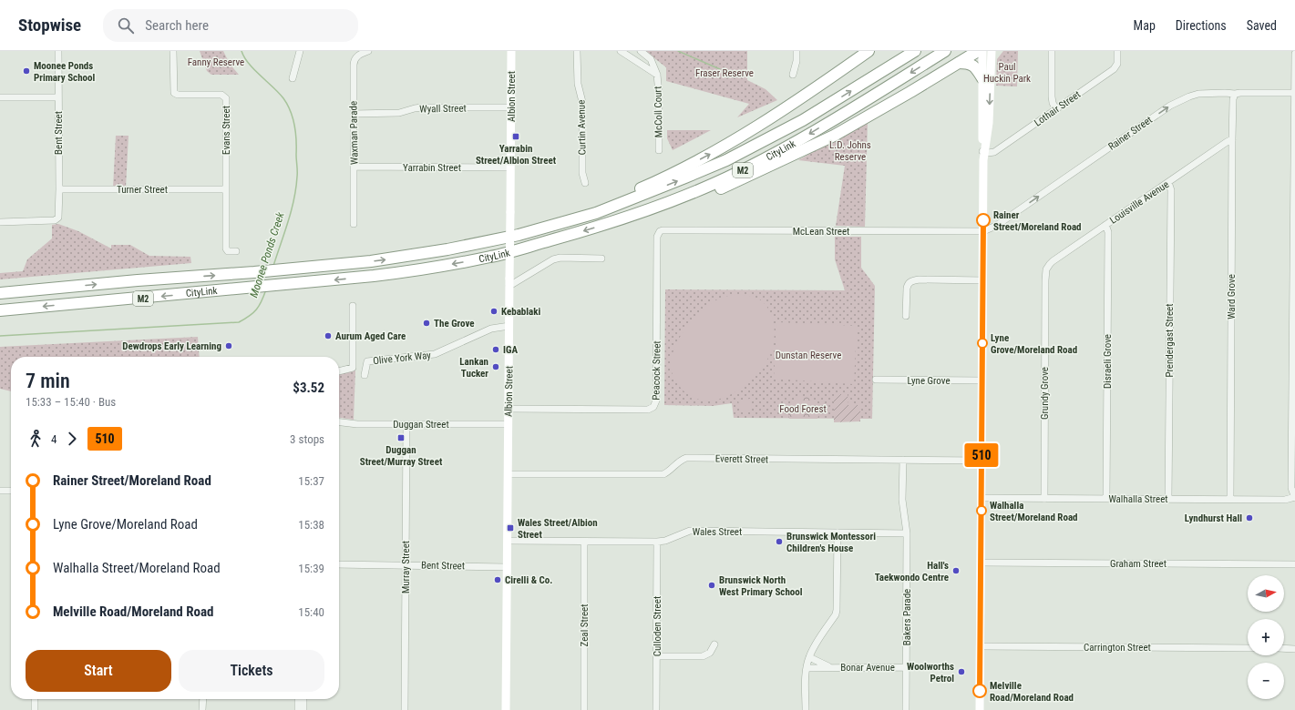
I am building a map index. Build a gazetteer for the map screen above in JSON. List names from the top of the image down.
{
  "streets": {
    "highway": ["CityLink", "M2"],
    "main road": ["Albion Street"],
    "street": [
      "Wyall Street",
      "Lothair Street",
      "McColl Court",
      "Curtin Avenue",
      "Evans Street",
      "Bent Street",
      "Waxman Parade",
      "Rainer Street",
      "Yarrabin Street",
      "Turner Street",
      "Louisville Avenue",
      "McLean Street",
      "Ward Grove",
      "Prendergast Street",
      "Olive York Way",
      "Disraeli Grove",
      "Peacock Street",
      "Lyne Grove",
      "Grundy Grove",
      "Duggan Street",
      "Everett Street",
      "Walhalla Street",
      "Wales Street",
      "Graham Street",
      "Murray Street",
      "Bakers Parade",
      "Zeal Street",
      "Culloden Street",
      "Carrington Street",
      "Bonar Avenue"
    ]
  },
  "crossings": [
    ["Albion Street", "Wyall Street"],
    ["Albion Street", "Bent Street"],
    ["Albion Street", "Yarrabin Street"],
    ["Albion Street", "Olive York Way"],
    ["Albion Street", "Peacock Street"],
    ["Albion Street", "Duggan Street"],
    ["Albion Street", "Everett Street"],
    ["Albion Street", "Wales Street"],
    ["Wyall Street", "Waxman Parade"],
    ["Evans Street", "Turner Street"],
    ["Bent Street", "Turner Street"],
    ["Bent Street", "Murray Street"],
    ["Waxman Parade", "Yarrabin Street"],
    ["Rainer Street", "McLean Street"],
    ["Rainer Street", "Ward Grove"],
    ["Louisville Avenue", "Ward Grove"],
    ["Louisville Avenue", "Prendergast Street"],
    ["Louisville Avenue", "Disraeli Grove"],
    ["Louisville Avenue", "Grundy Grove"],
    ["McLean Street", "Peacock Street"],
    ["Ward Grove", "Walhalla Street"],
    ["Prendergast Street", "Walhalla Street"],
    ["Disraeli Grove", "Walhalla Street"],
    ["Grundy Grove", "Walhalla Street"],
    ["Duggan Street", "Murray Street"],
    ["Everett Street", "Bakers Parade"],
    ["Wales Street", "Bakers Parade"],
    ["Wales Street", "Zeal Street"],
    ["Wales Street", "Culloden Street"],
    ["Bakers Parade", "Bonar Avenue"]
  ],
  "one_way": ["Rainer Street"],
  "water": ["Moonee Ponds Creek"],
  "parks": [
    "Fanny Reserve",
    "Paul Huckin Park",
    "Fraser Reserve",
    "L.D. Johns Reserve",
    "Dunstan Reserve",
    "Food Forest"
  ],
  "places": {
    "other": [
      "Moonee Ponds Primary School",
      "Rainer Street/Moreland Road",
      "Kebablaki",
      "The Grove",
      "Aurum Aged Care",
      "Lyne Grove/Moreland Road",
      "Dewdrops Early Learning",
      "IGA",
      "Lankan Tucker",
      "Walhalla Street/Moreland Road",
      "Lyndhurst Hall",
      "Brunswick Montessori Children's House",
      "Hall's Taekwondo Centre",
      "Cirelli & Co.",
      "Brunswick North West Primary School",
      "Woolworths Petrol",
      "Melville Road/Moreland Road"
    ],
    "transit": ["Yarrabin Street/Albion Street", "Duggan Street/Murray Street", "Wales Street/Albion Street"]
  },
  "lines": ["bus line 510"],
  "north": "right",
  "page": {
    "header": "Stopwise",
    "search": "Search here",
    "nav": ["Map", "Directions", "Saved"],
    "on_map": "510",
    "heading": ["7 min", "15:33 – 15:40 · Bus", "$3.52"],
    "legs": ["4", "510", "3 stops"],
    "list": [
      {
        "name": "Rainer Street/Moreland Road",
        "value": "15:37"
      },
      {
        "name": "Lyne Grove/Moreland Road",
        "value": "15:38"
      },
      {
        "name": "Walhalla Street/Moreland Road",
        "value": "15:39"
      },
      {
        "name": "Melville Road/Moreland Road",
        "value": "15:40"
      }
    ],
    "map_buttons": ["+", "−"],
    "buttons": ["Start", "Tickets"]
  }
}
